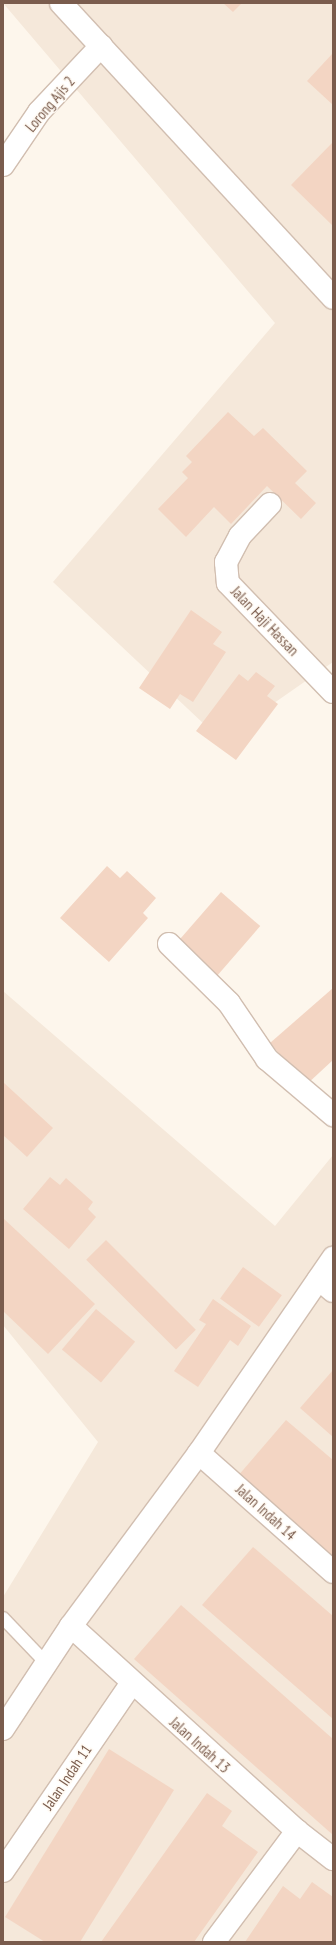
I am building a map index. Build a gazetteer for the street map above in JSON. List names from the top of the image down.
{
  "streets": {
    "street": [
      "Lorong Ajis 2",
      "Jalan Haji Hassan",
      "Jalan Indah 14",
      "Jalan Indah 13",
      "Jalan Indah 11"
    ]
  },
  "crossings": [
    ["Jalan Indah 13", "Jalan Indah 11"]
  ]
}
